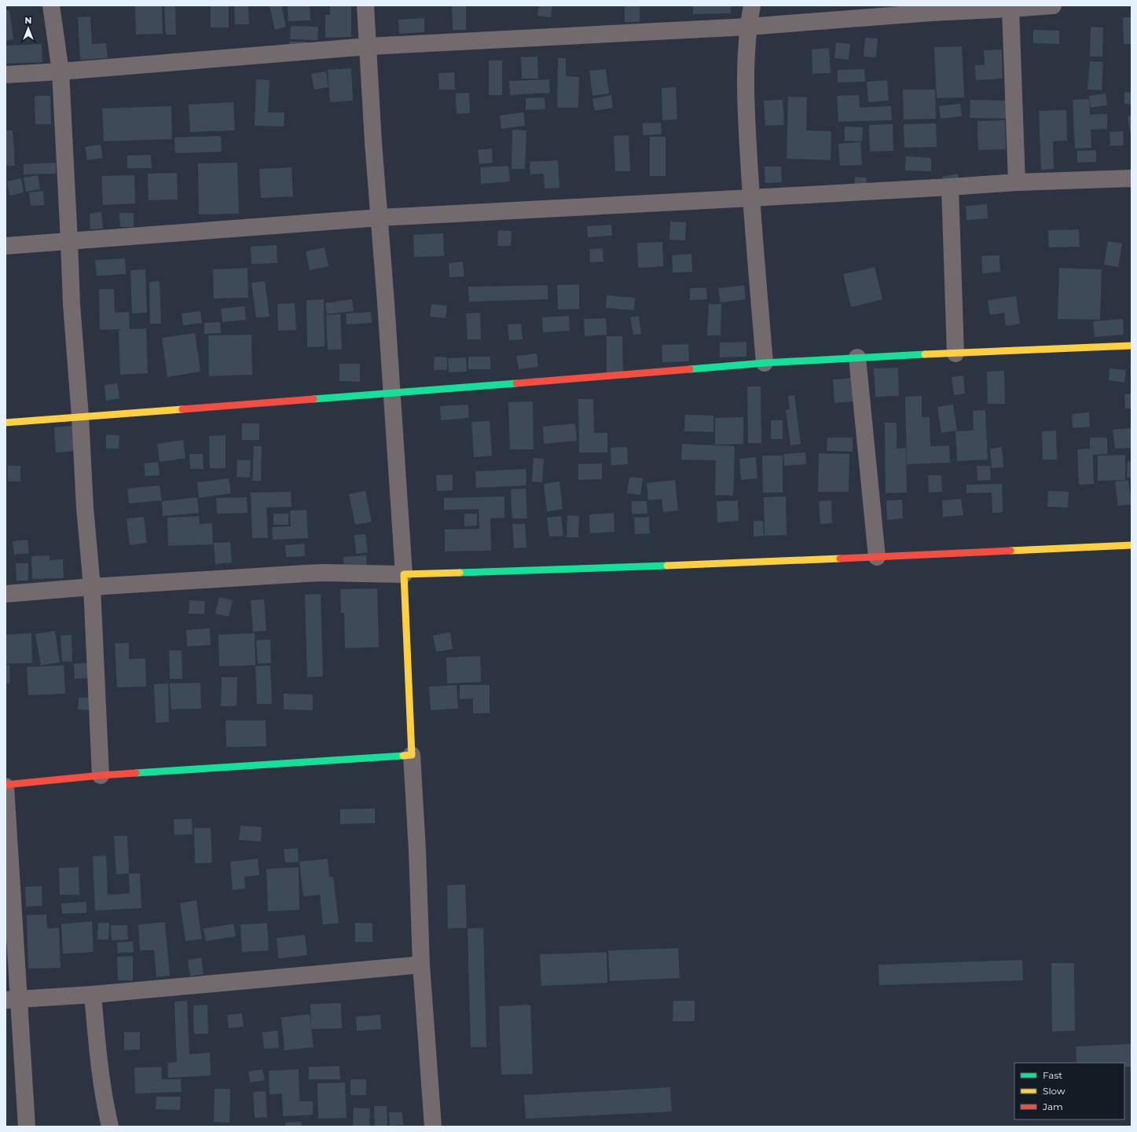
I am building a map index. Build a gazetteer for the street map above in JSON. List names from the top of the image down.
{
  "legend": ["Fast", "Slow", "Jam"],
  "north": "top"
}
